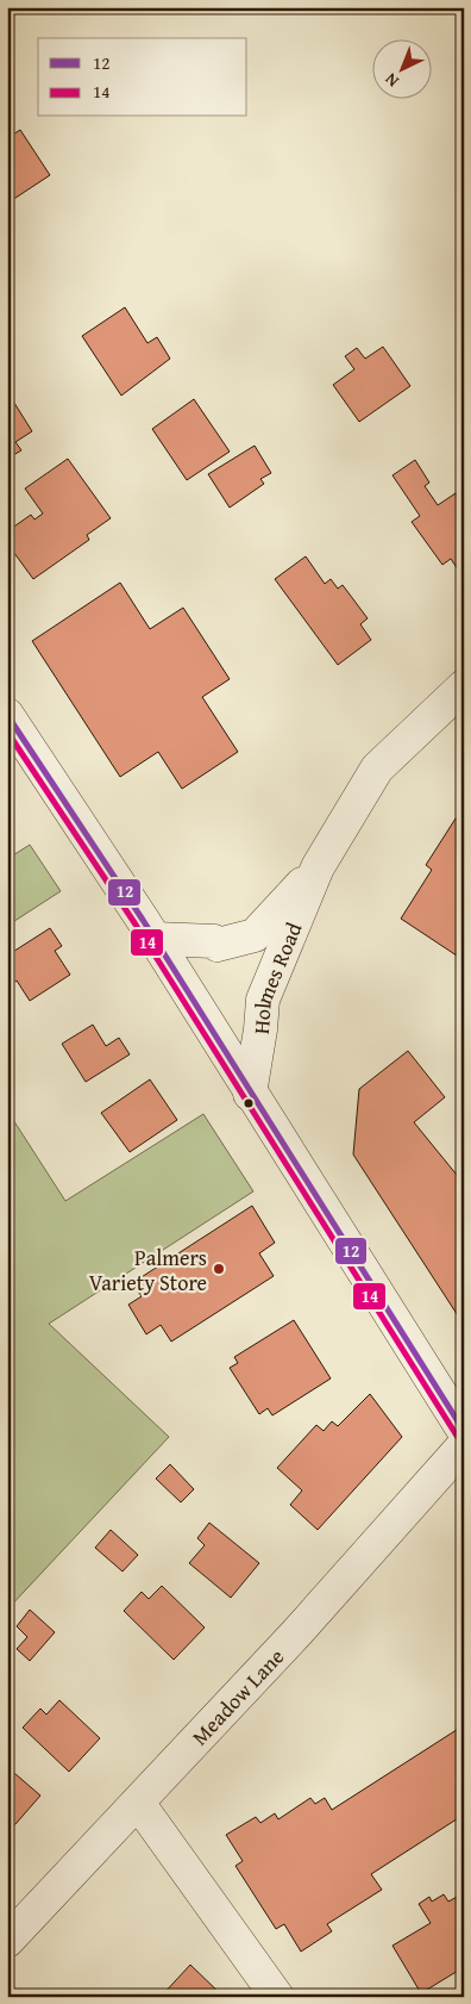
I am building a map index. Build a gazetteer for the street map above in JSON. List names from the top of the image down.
{
  "streets": {
    "street": ["Holmes Road", "Meadow Lane"]
  },
  "places": ["Palmers Variety Store"],
  "lines": ["transit line 12", "transit line 14"],
  "legend": ["12", "14"],
  "north": "bottom left"
}
